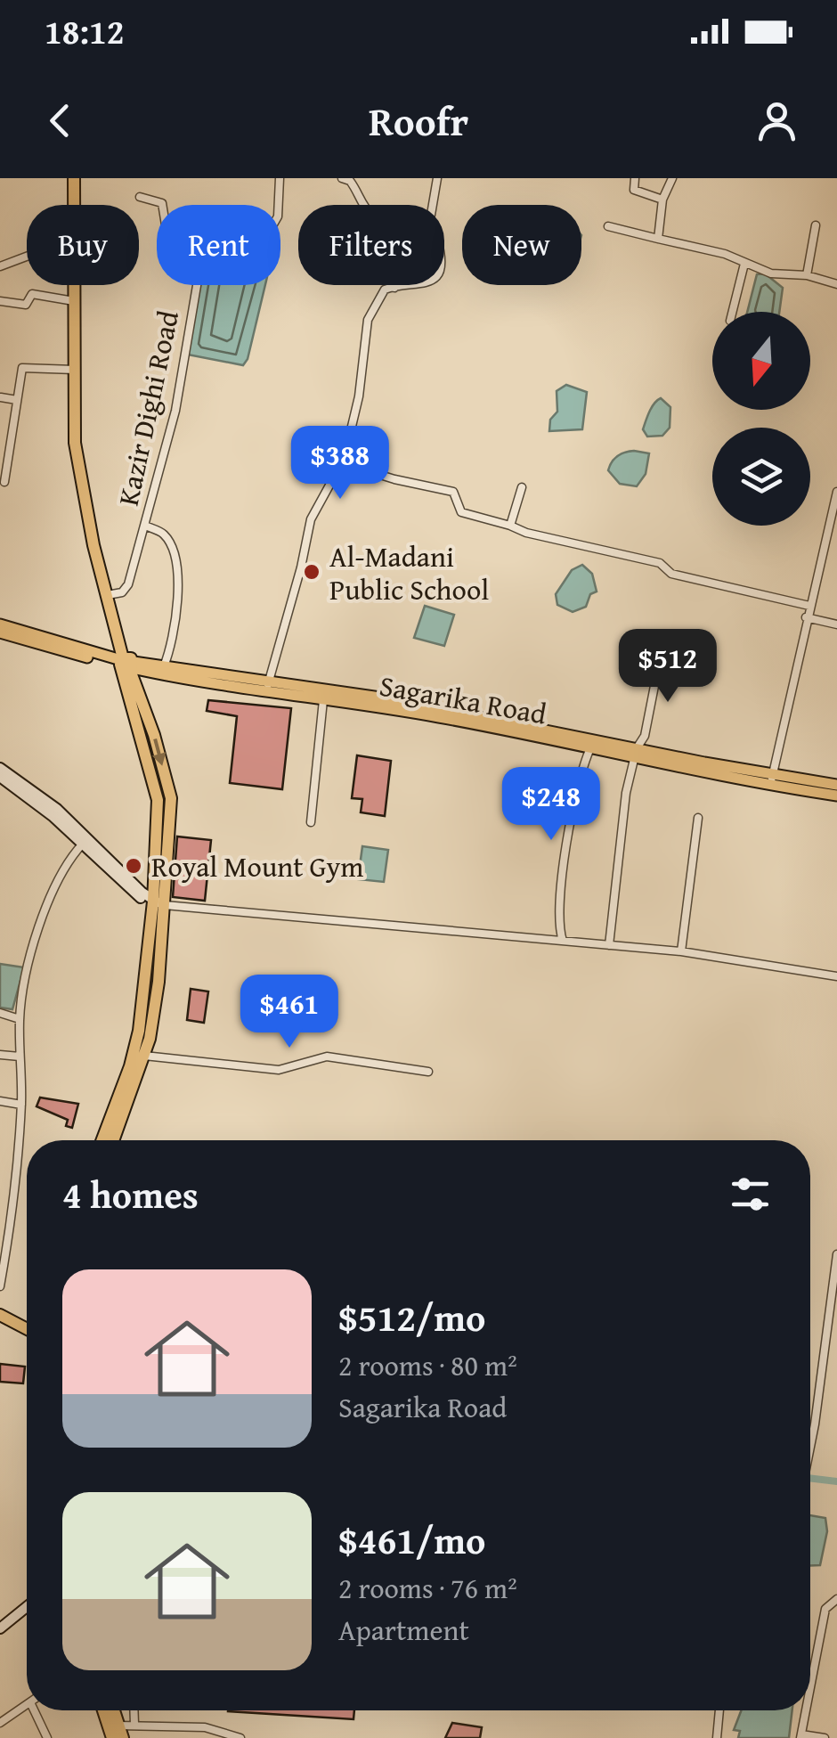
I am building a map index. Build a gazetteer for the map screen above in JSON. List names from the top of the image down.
{
  "streets": {
    "main road": ["Sagarika Road"],
    "street": ["Kazir Dighi Road"]
  },
  "places": ["Al-Madani Public School", "Royal Mount Gym"],
  "north": "bottom",
  "page": {
    "status": "18:12",
    "header": "Roofr",
    "chip": [
      "Buy",
      "Rent",
      "Filters",
      "New"
    ],
    "price": [
      "$388",
      "$512",
      "$248",
      "$461"
    ],
    "heading": "4 homes",
    "list": [
      {
        "name": "$512/mo",
        "note": "2 rooms · 80 m² · Sagarika Road"
      },
      {
        "name": "$461/mo",
        "note": "2 rooms · 76 m² · Apartment"
      }
    ]
  }
}
